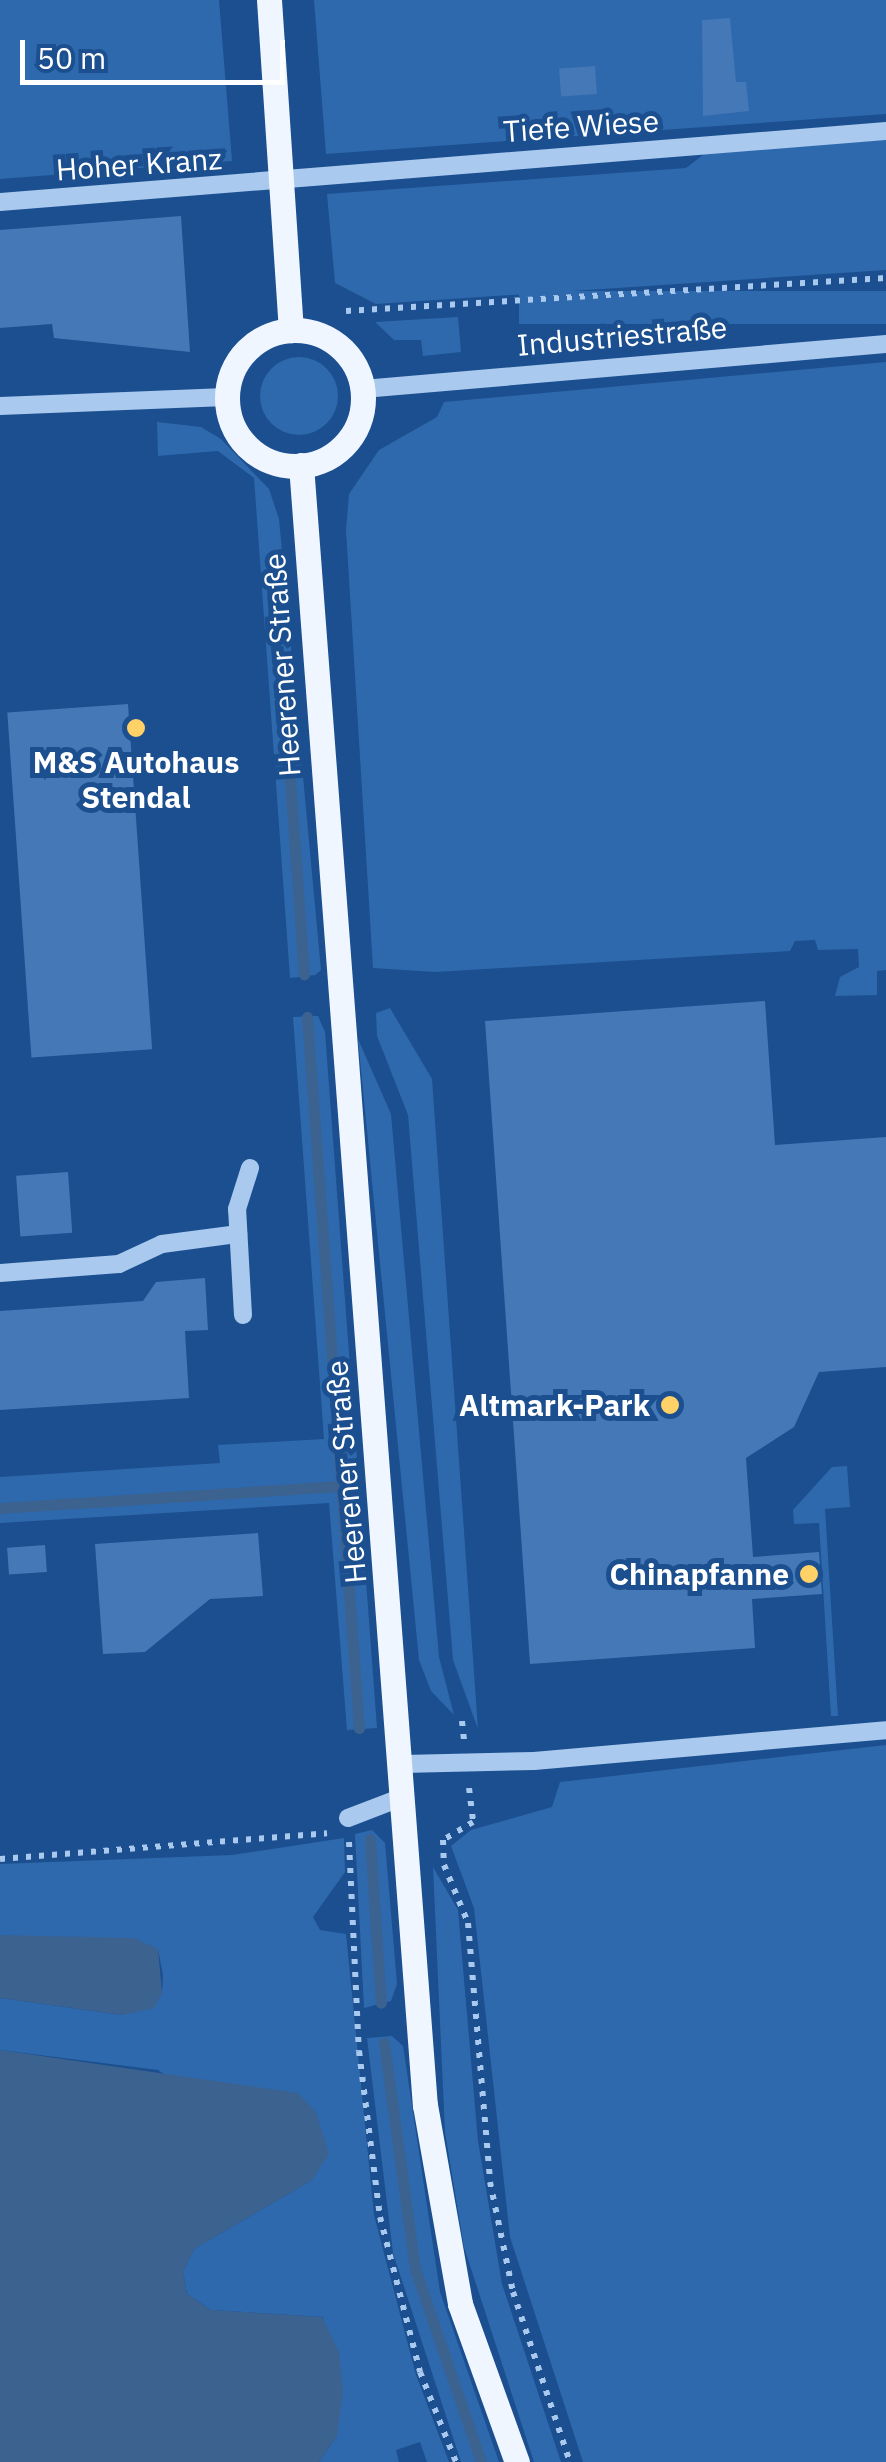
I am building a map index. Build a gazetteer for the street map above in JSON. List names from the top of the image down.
{
  "streets": {
    "main road": ["Heerener Straße"],
    "street": ["Tiefe Wiese", "Hoher Kranz", "Industriestraße"]
  },
  "crossings": [
    ["Tiefe Wiese", "Hoher Kranz"],
    ["Industriestraße", "Heerener Straße"]
  ],
  "places": ["M&S Autohaus Stendal", "Altmark-Park", "Chinapfanne"],
  "scale_bar": "50 m"
}
